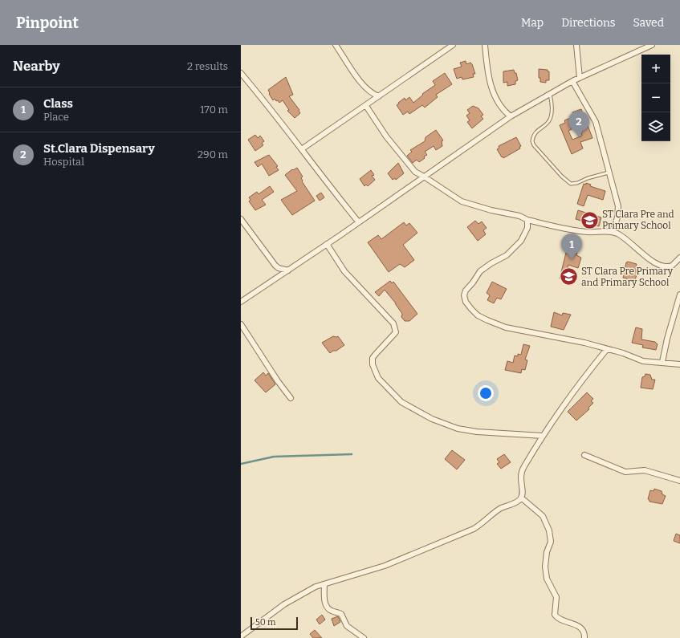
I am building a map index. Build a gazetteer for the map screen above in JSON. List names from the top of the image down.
{
  "places": {
    "school or university": ["ST Clara Pre and Primary School", "ST Clara Pre Primary and Primary School"]
  },
  "scale_bar": "50 m",
  "page": {
    "header": "Pinpoint",
    "nav": ["Map", "Directions", "Saved"],
    "heading": ["Nearby", "2 results"],
    "map_buttons": ["+", "−"],
    "list": [
      {
        "mark": "1",
        "name": "Class",
        "note": "Place",
        "value": "170 m"
      },
      {
        "mark": "2",
        "name": "St.Clara Dispensary",
        "note": "Hospital",
        "value": "290 m"
      }
    ],
    "pins": ["2", "1"],
    "scale": "50 m"
  }
}
